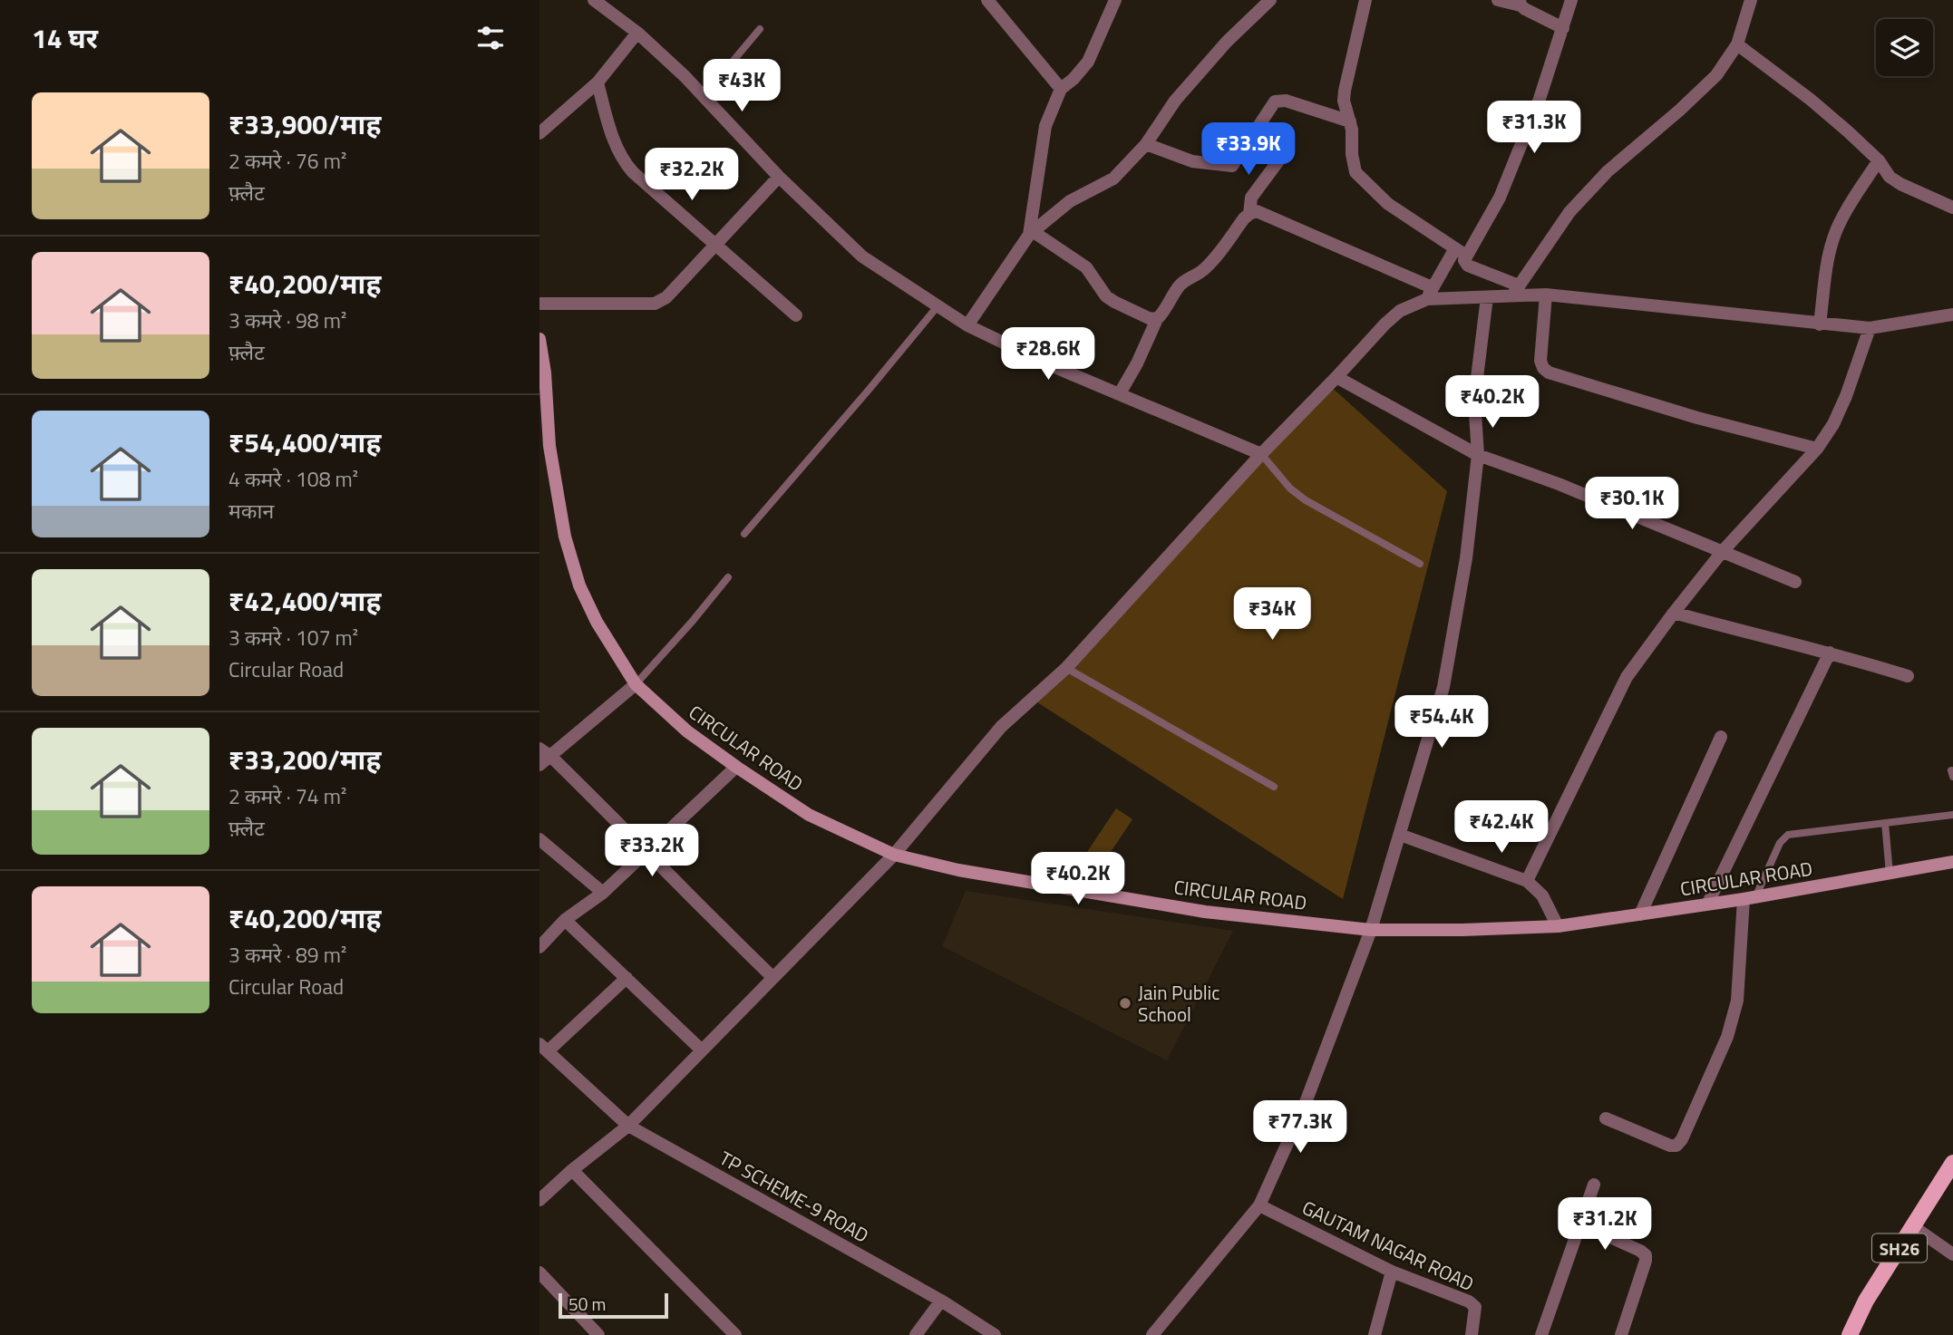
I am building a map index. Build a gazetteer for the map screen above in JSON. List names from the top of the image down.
{
  "streets": {
    "main road": ["CIRCULAR ROAD", "SH26"],
    "street": ["TP SCHEME-9 ROAD", "GAUTAM NAGAR ROAD"]
  },
  "places": ["Jain Public School"],
  "scale_bar": "50 m",
  "page": {
    "heading": "14 घर",
    "price": [
      "₹43K",
      "₹31.3K",
      "₹33.9K",
      "₹32.2K",
      "₹28.6K",
      "₹40.2K",
      "₹30.1K",
      "₹34K",
      "₹54.4K",
      "₹42.4K",
      "₹33.2K",
      "₹40.2K",
      "₹77.3K",
      "₹31.2K"
    ],
    "list": [
      {
        "name": "₹33,900/माह",
        "note": "2 कमरे · 76 m² · फ़्लैट"
      },
      {
        "name": "₹40,200/माह",
        "note": "3 कमरे · 98 m² · फ़्लैट"
      },
      {
        "name": "₹54,400/माह",
        "note": "4 कमरे · 108 m² · मकान"
      },
      {
        "name": "₹42,400/माह",
        "note": "3 कमरे · 107 m² · Circular Road"
      },
      {
        "name": "₹33,200/माह",
        "note": "2 कमरे · 74 m² · फ़्लैट"
      },
      {
        "name": "₹40,200/माह",
        "note": "3 कमरे · 89 m² · Circular Road"
      }
    ],
    "scale": "50 m"
  }
}
